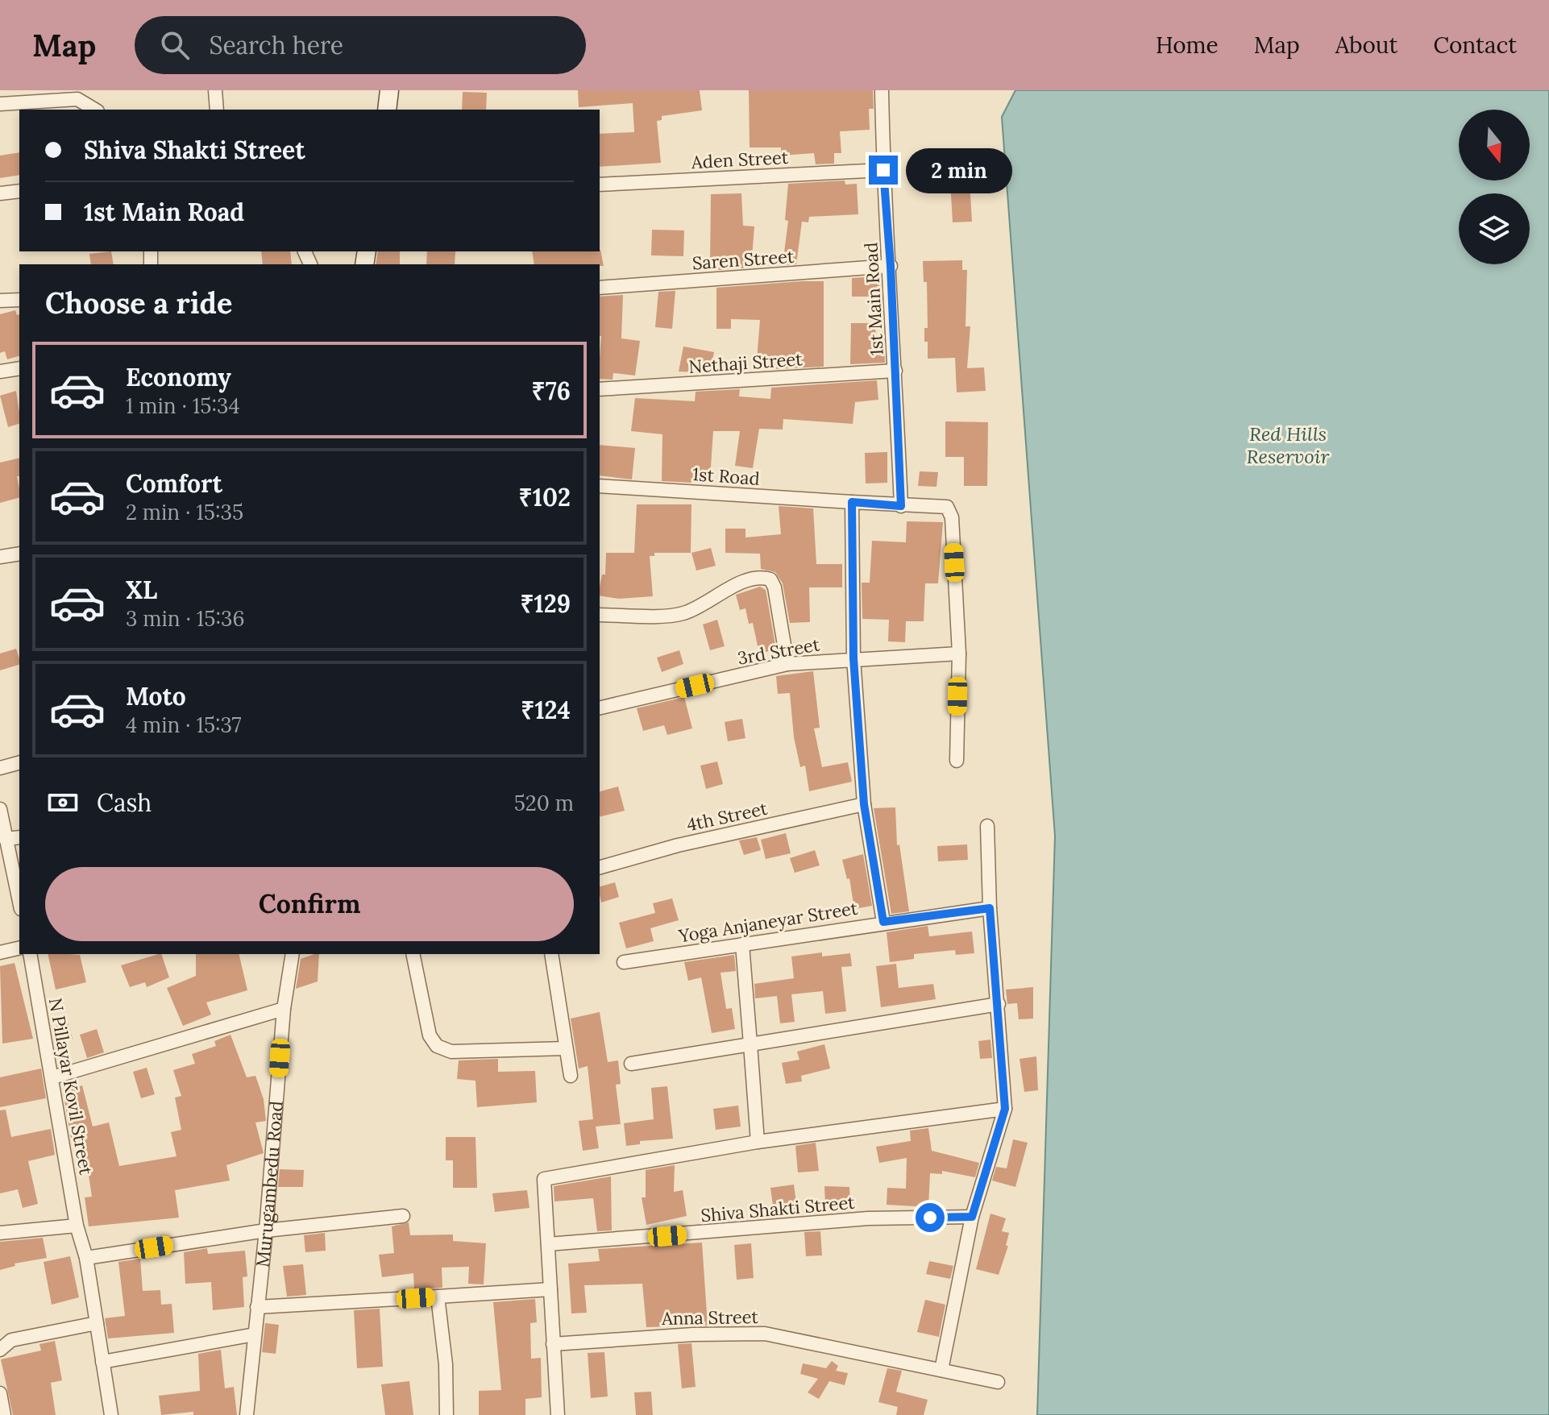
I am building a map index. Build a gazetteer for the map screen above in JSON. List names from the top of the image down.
{
  "streets": {
    "street": [
      "Aden Street",
      "Saren Street",
      "1st Main Road",
      "Nethaji Street",
      "1st Road",
      "3rd Street",
      "4th Street",
      "Yoga Anjaneyar Street",
      "N Pillayar Kovil Street",
      "Murugambedu Road",
      "Shiva Shakti Street",
      "Anna Street"
    ]
  },
  "crossings": [
    ["Aden Street", "1st Main Road"],
    ["Saren Street", "1st Main Road"],
    ["1st Main Road", "Nethaji Street"],
    ["1st Main Road", "1st Road"],
    ["1st Road", "3rd Street"]
  ],
  "water": ["Red Hills Reservoir"],
  "north": "bottom",
  "page": {
    "header": "Map",
    "search": "Search here",
    "nav": [
      "Home",
      "Map",
      "About",
      "Contact"
    ],
    "banner": ["Shiva Shakti Street", "1st Main Road"],
    "bubble": "2 min",
    "heading": "Choose a ride",
    "list": [
      {
        "name": "Economy",
        "note": "1 min · 15:34",
        "value": "₹76"
      },
      {
        "name": "Comfort",
        "note": "2 min · 15:35",
        "value": "₹102"
      },
      {
        "name": "XL",
        "note": "3 min · 15:36",
        "value": "₹129"
      },
      {
        "name": "Moto",
        "note": "4 min · 15:37",
        "value": "₹124"
      }
    ],
    "pay": ["Cash", "520 m"],
    "buttons": "Confirm"
  }
}
